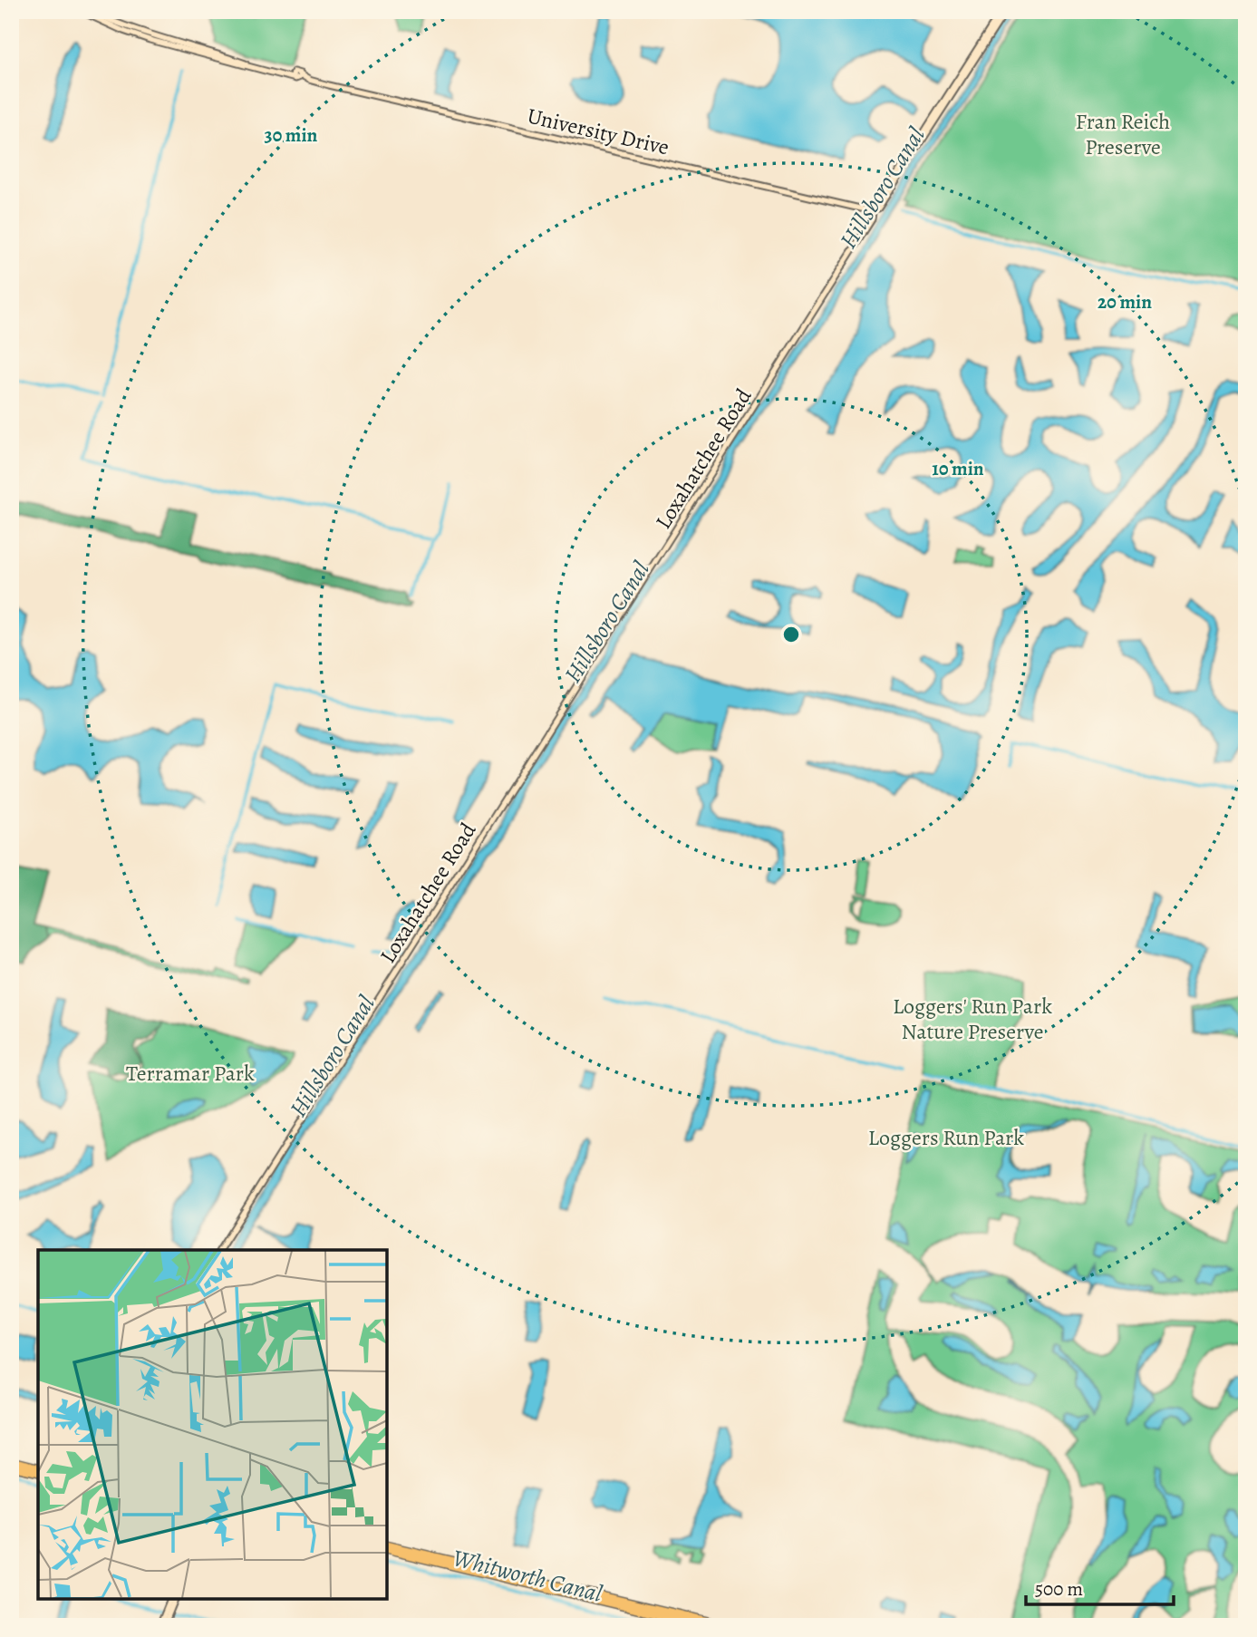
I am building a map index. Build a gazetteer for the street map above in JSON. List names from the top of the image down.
{
  "streets": {
    "main road": ["University Drive", "Loxahatchee Road"]
  },
  "crossings": [
    ["University Drive", "Loxahatchee Road"]
  ],
  "water": ["Hillsboro Canal", "Whitworth Canal"],
  "parks": [
    "Fran Reich Preserve",
    "Loggers' Run Park Nature Preserve",
    "Terramar Park",
    "Loggers Run Park"
  ],
  "scale_bar": "500 m",
  "rings": ["30 min", "20 min", "10 min"]
}
